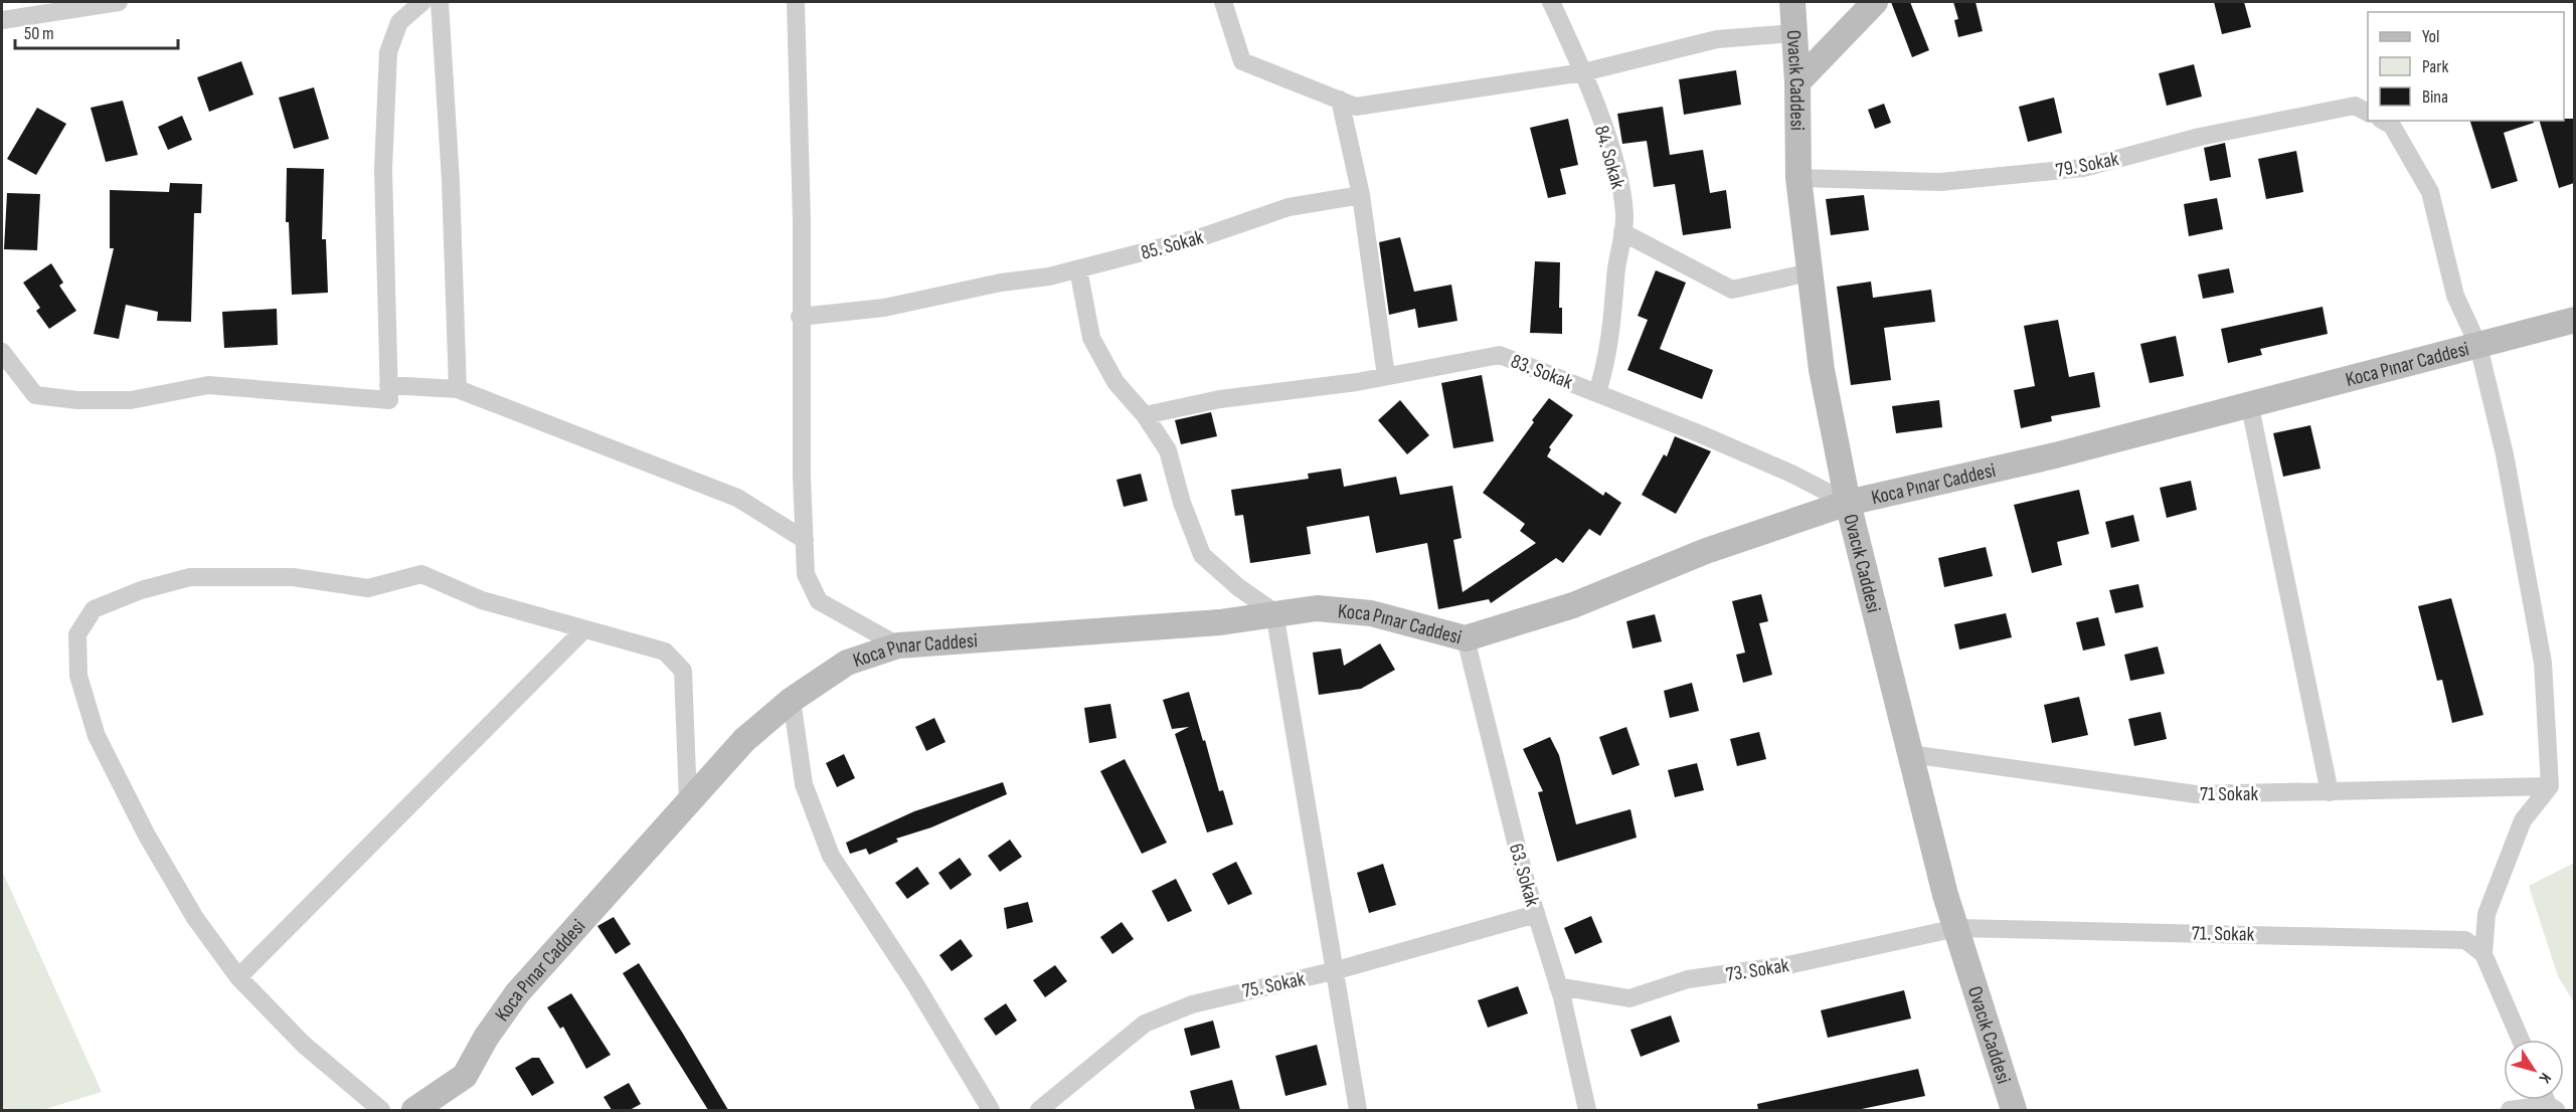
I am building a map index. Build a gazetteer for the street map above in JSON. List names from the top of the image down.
{
  "streets": {
    "street": [
      "Ovacık Caddesi",
      "84. Sokak",
      "79. Sokak",
      "85. Sokak",
      "Koca Pınar Caddesi",
      "83. Sokak",
      "71 Sokak",
      "63. Sokak",
      "71. Sokak",
      "73. Sokak",
      "75. Sokak"
    ]
  },
  "crossings": [
    ["Ovacık Caddesi", "79. Sokak"],
    ["Ovacık Caddesi", "Koca Pınar Caddesi"],
    ["Ovacık Caddesi", "83. Sokak"],
    ["Ovacık Caddesi", "71 Sokak"],
    ["Ovacık Caddesi", "71. Sokak"],
    ["Ovacık Caddesi", "73. Sokak"],
    ["84. Sokak", "83. Sokak"],
    ["Koca Pınar Caddesi", "83. Sokak"],
    ["Koca Pınar Caddesi", "63. Sokak"],
    ["63. Sokak", "73. Sokak"],
    ["63. Sokak", "75. Sokak"],
    ["71. Sokak", "73. Sokak"]
  ],
  "legend": ["Yol", "Park", "Bina"],
  "scale_bar": "50 m",
  "north": "bottom right"
}
